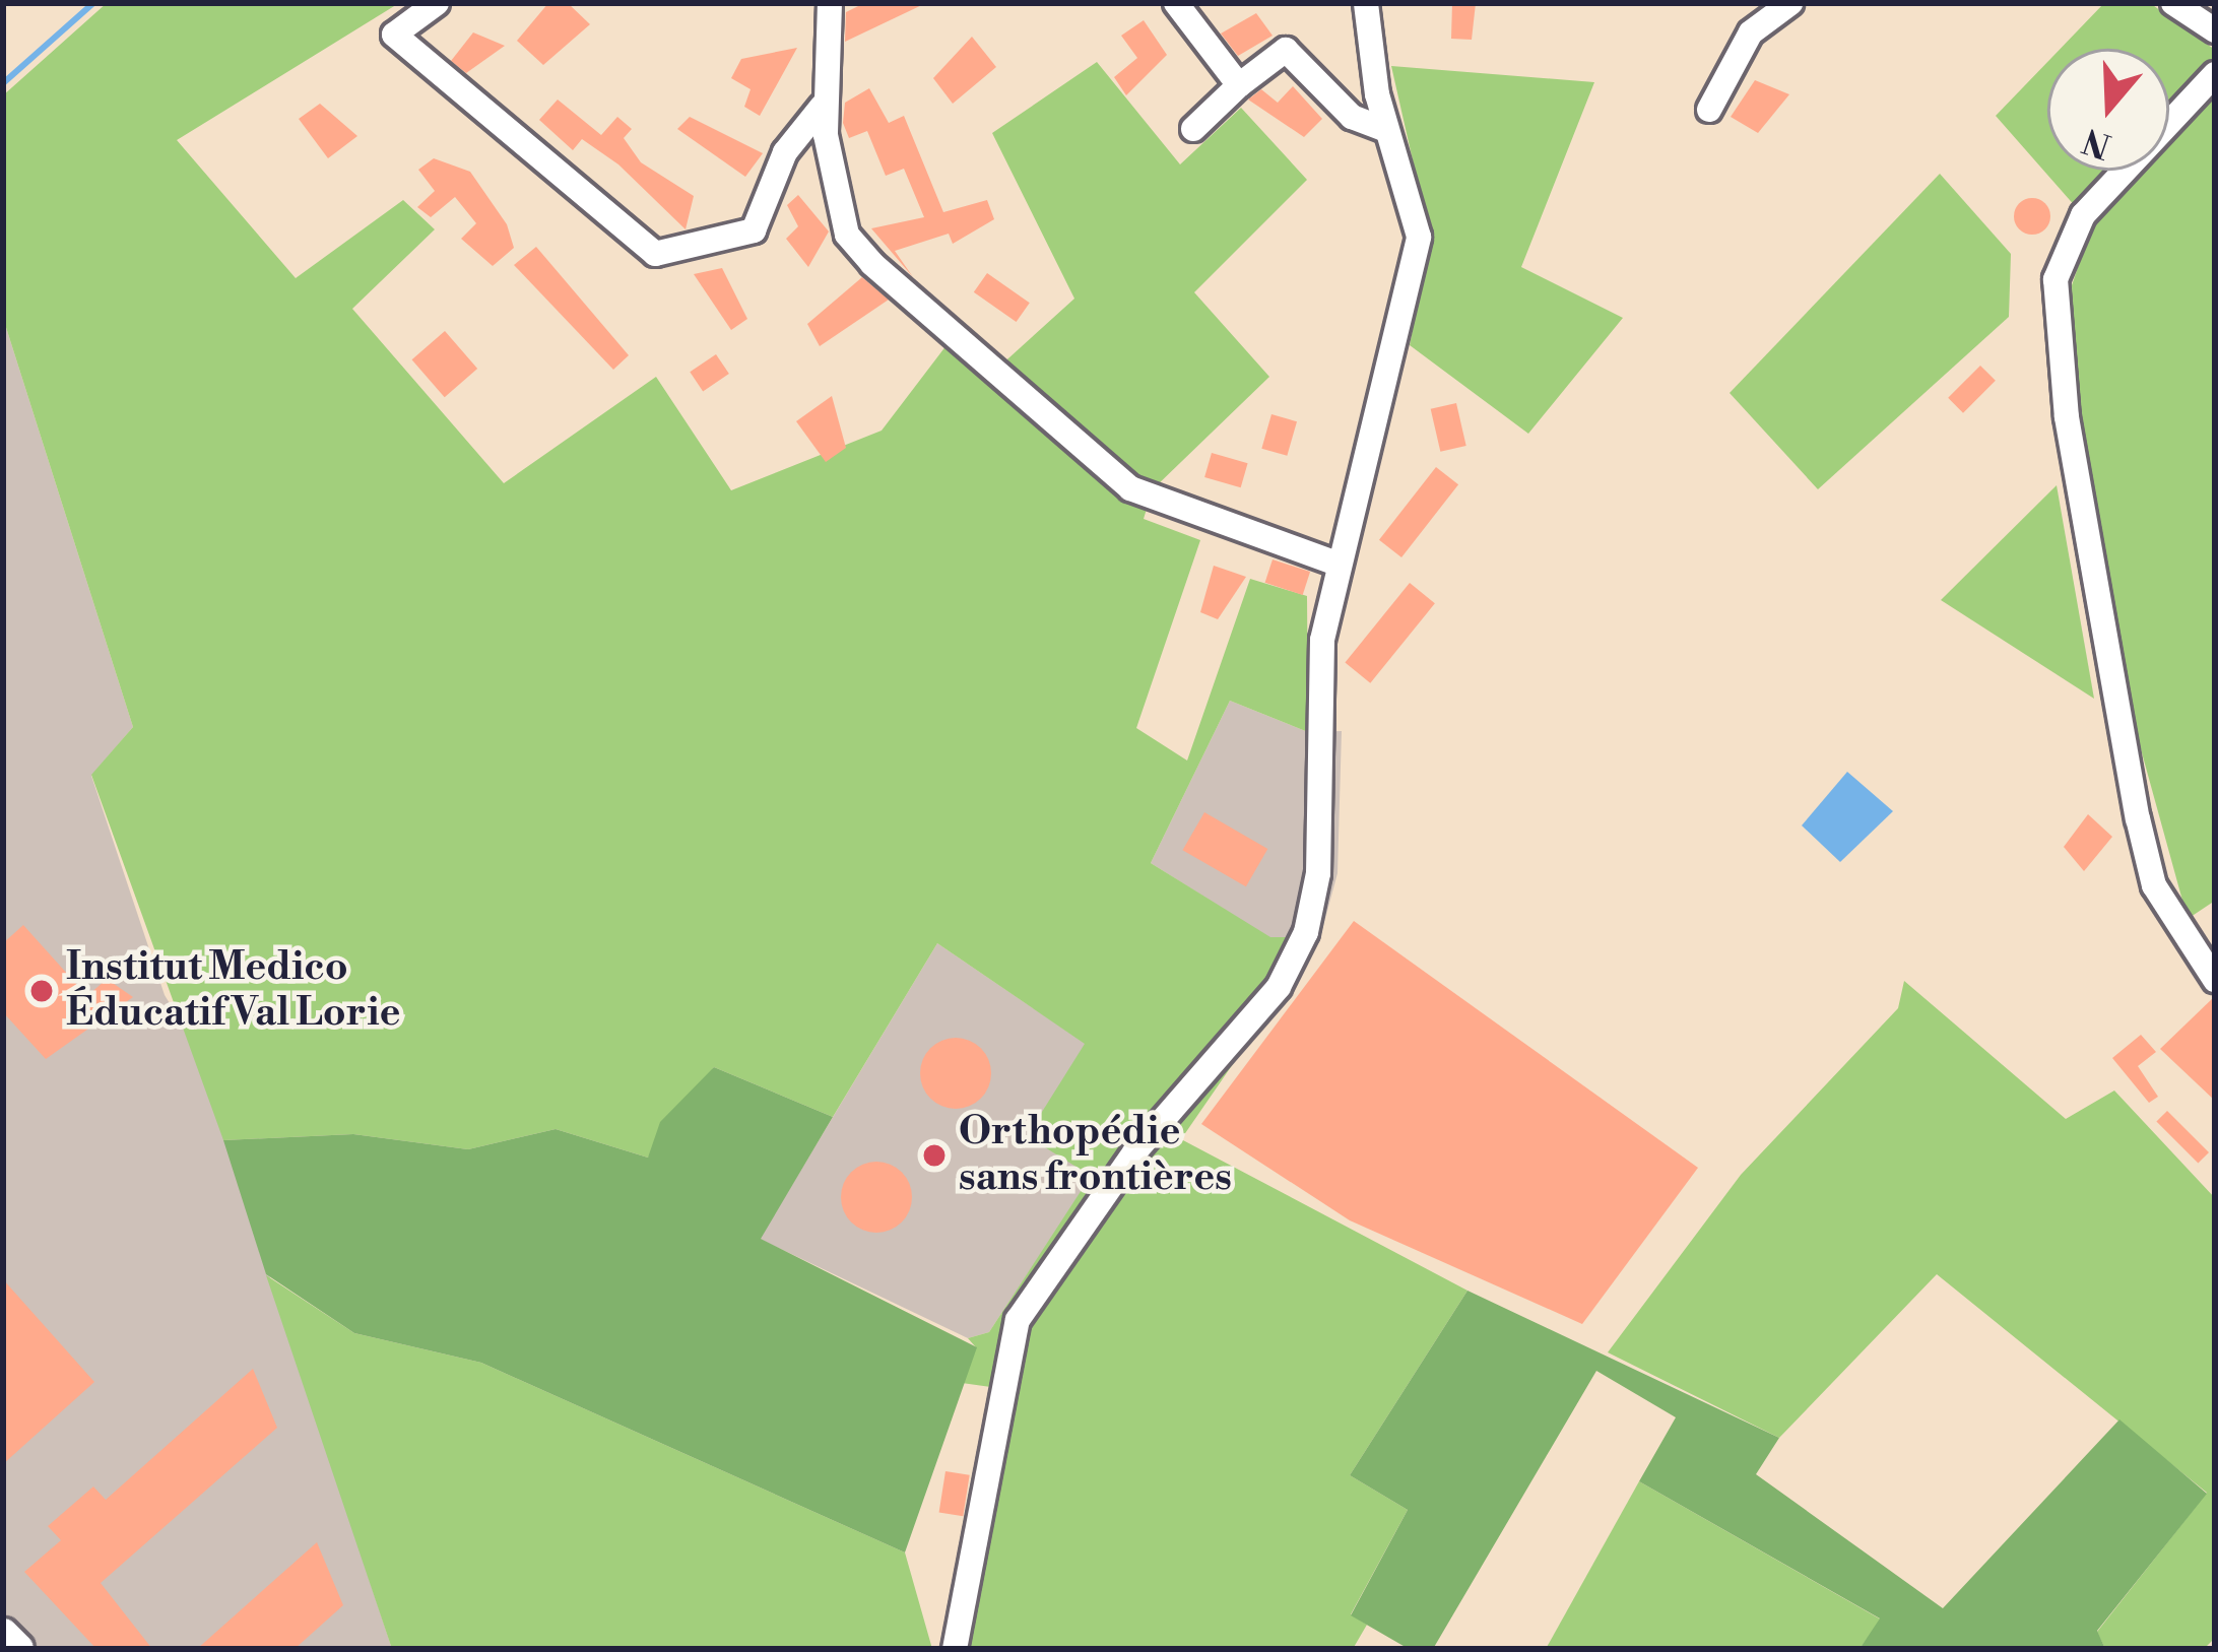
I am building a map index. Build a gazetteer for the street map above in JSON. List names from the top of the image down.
{
  "places": ["Institut Medico Éducatif Val Lorie", "Orthopédie sans frontières"],
  "north": "bottom"
}
